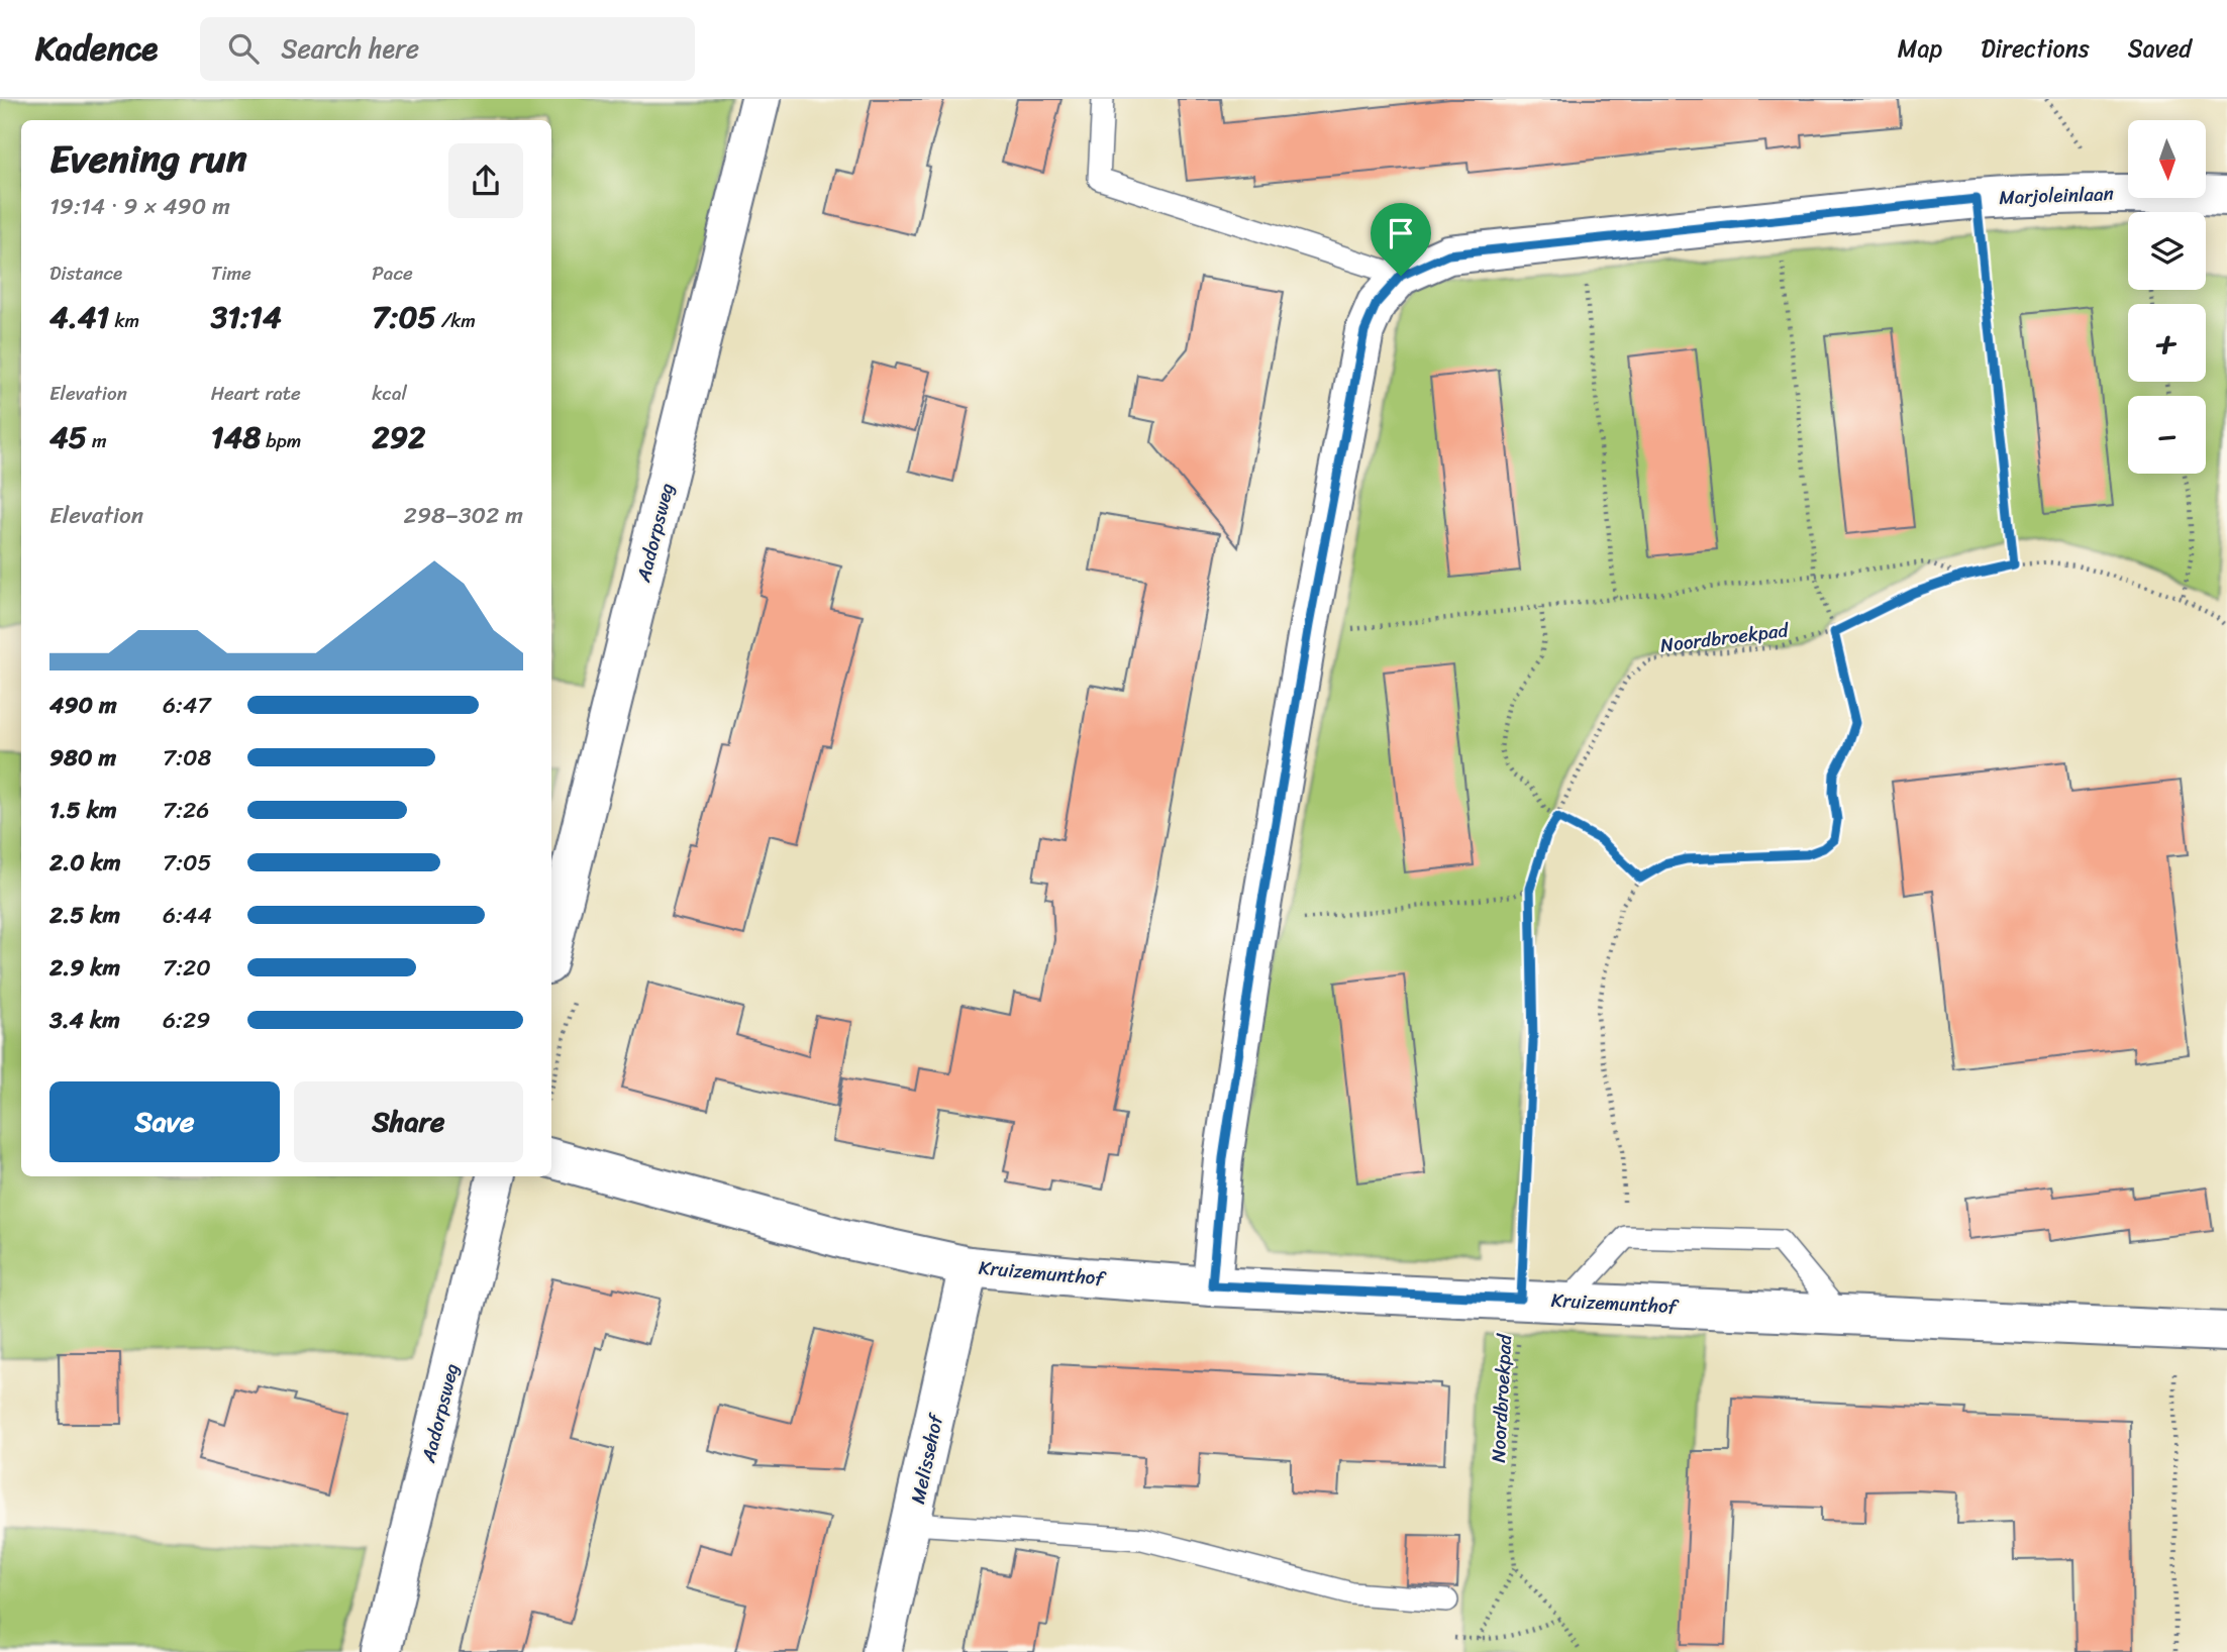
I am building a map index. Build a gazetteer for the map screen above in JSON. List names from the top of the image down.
{
  "streets": {
    "street": [
      "Marjoleinlaan",
      "Aadorpsweg",
      "Kruizemunthof",
      "Melissehof"
    ],
    "path": ["Noordbroekpad"]
  },
  "crossings": [
    ["Marjoleinlaan", "Kruizemunthof"],
    ["Noordbroekpad", "Kruizemunthof"],
    ["Kruizemunthof", "Melissehof"]
  ],
  "north": "bottom",
  "page": {
    "header": "Kadence",
    "search": "Search here",
    "nav": ["Map", "Directions", "Saved"],
    "map_buttons": ["+", "−"],
    "heading": ["Evening run", "19:14 · 9 × 490 m"],
    "stats": [
      ["Distance", "4.41 km"],
      ["Time", "31:14"],
      ["Pace", "7:05 /km"],
      ["Elevation", "45 m"],
      ["Heart rate", "148 bpm"],
      ["kcal", "292"]
    ],
    "chart": ["Elevation", "298–302 m"],
    "list": [
      {
        "name": "490 m",
        "note": "6:47"
      },
      {
        "name": "980 m",
        "note": "7:08"
      },
      {
        "name": "1.5 km",
        "note": "7:26"
      },
      {
        "name": "2.0 km",
        "note": "7:05"
      },
      {
        "name": "2.5 km",
        "note": "6:44"
      },
      {
        "name": "2.9 km",
        "note": "7:20"
      },
      {
        "name": "3.4 km",
        "note": "6:29"
      }
    ],
    "buttons": ["Save", "Share"]
  }
}
